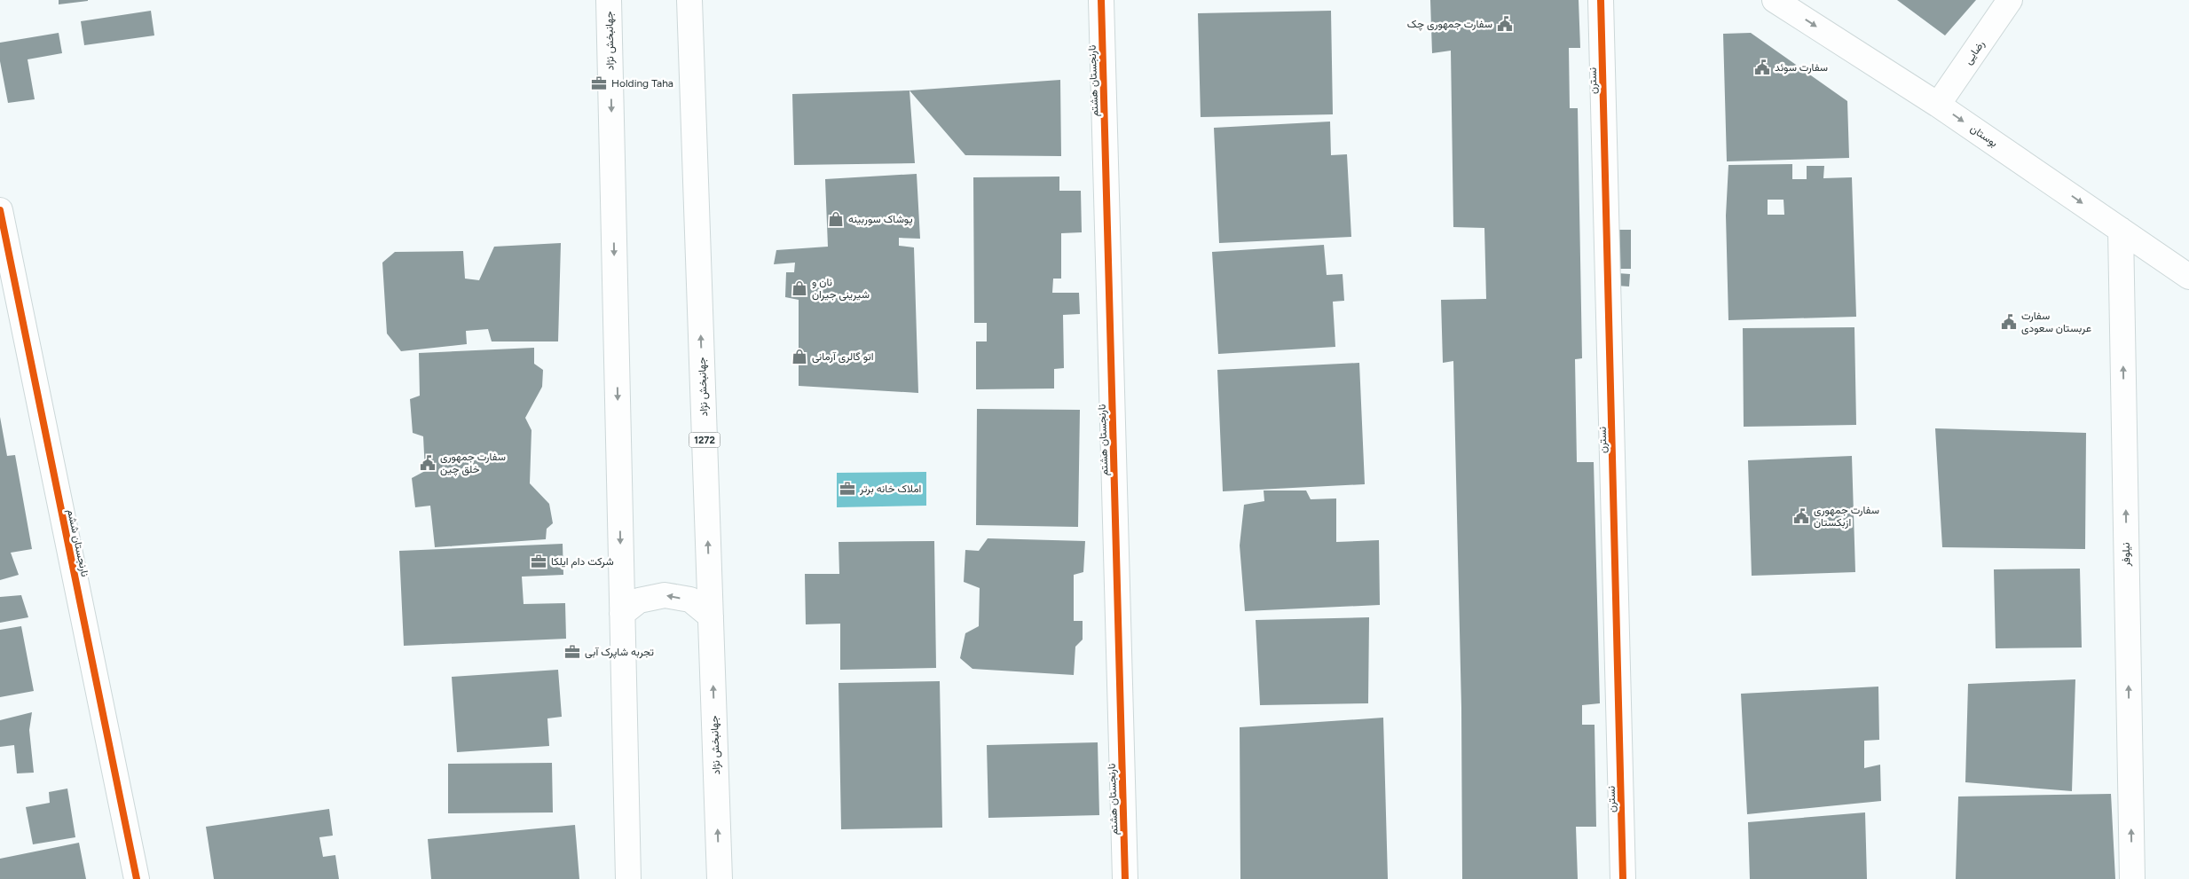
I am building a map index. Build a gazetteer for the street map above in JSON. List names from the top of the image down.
{
  "streets": {
    "street": [
      "جهانبخش نژاد",
      "رضایی",
      "نارنجستان هشتم",
      "نسترن",
      "بوستان",
      "1272",
      "نارنجستان ششم",
      "نیلوفر"
    ]
  },
  "crossings": [
    ["رضایی", "بوستان"],
    ["بوستان", "نیلوفر"]
  ],
  "one_way": ["بوستان", "نیلوفر"],
  "places": {
    "public building": [
      "سفارت جمهوری چک",
      "سفارت سوئد",
      "سفارت عربستان سعودی",
      "سفارت جمهوری خلق چین",
      "سفارت جمهوری ازبکستان"
    ],
    "office": [
      "Holding Taha",
      "املاک خانه برتر",
      "شرکت دام ایلکا",
      "تجربه شاپرک آبی"
    ],
    "shop": ["پوشاک سوربینه", "نان و شیرینی جیران", "اتو گالری آرمانی"]
  }
}
